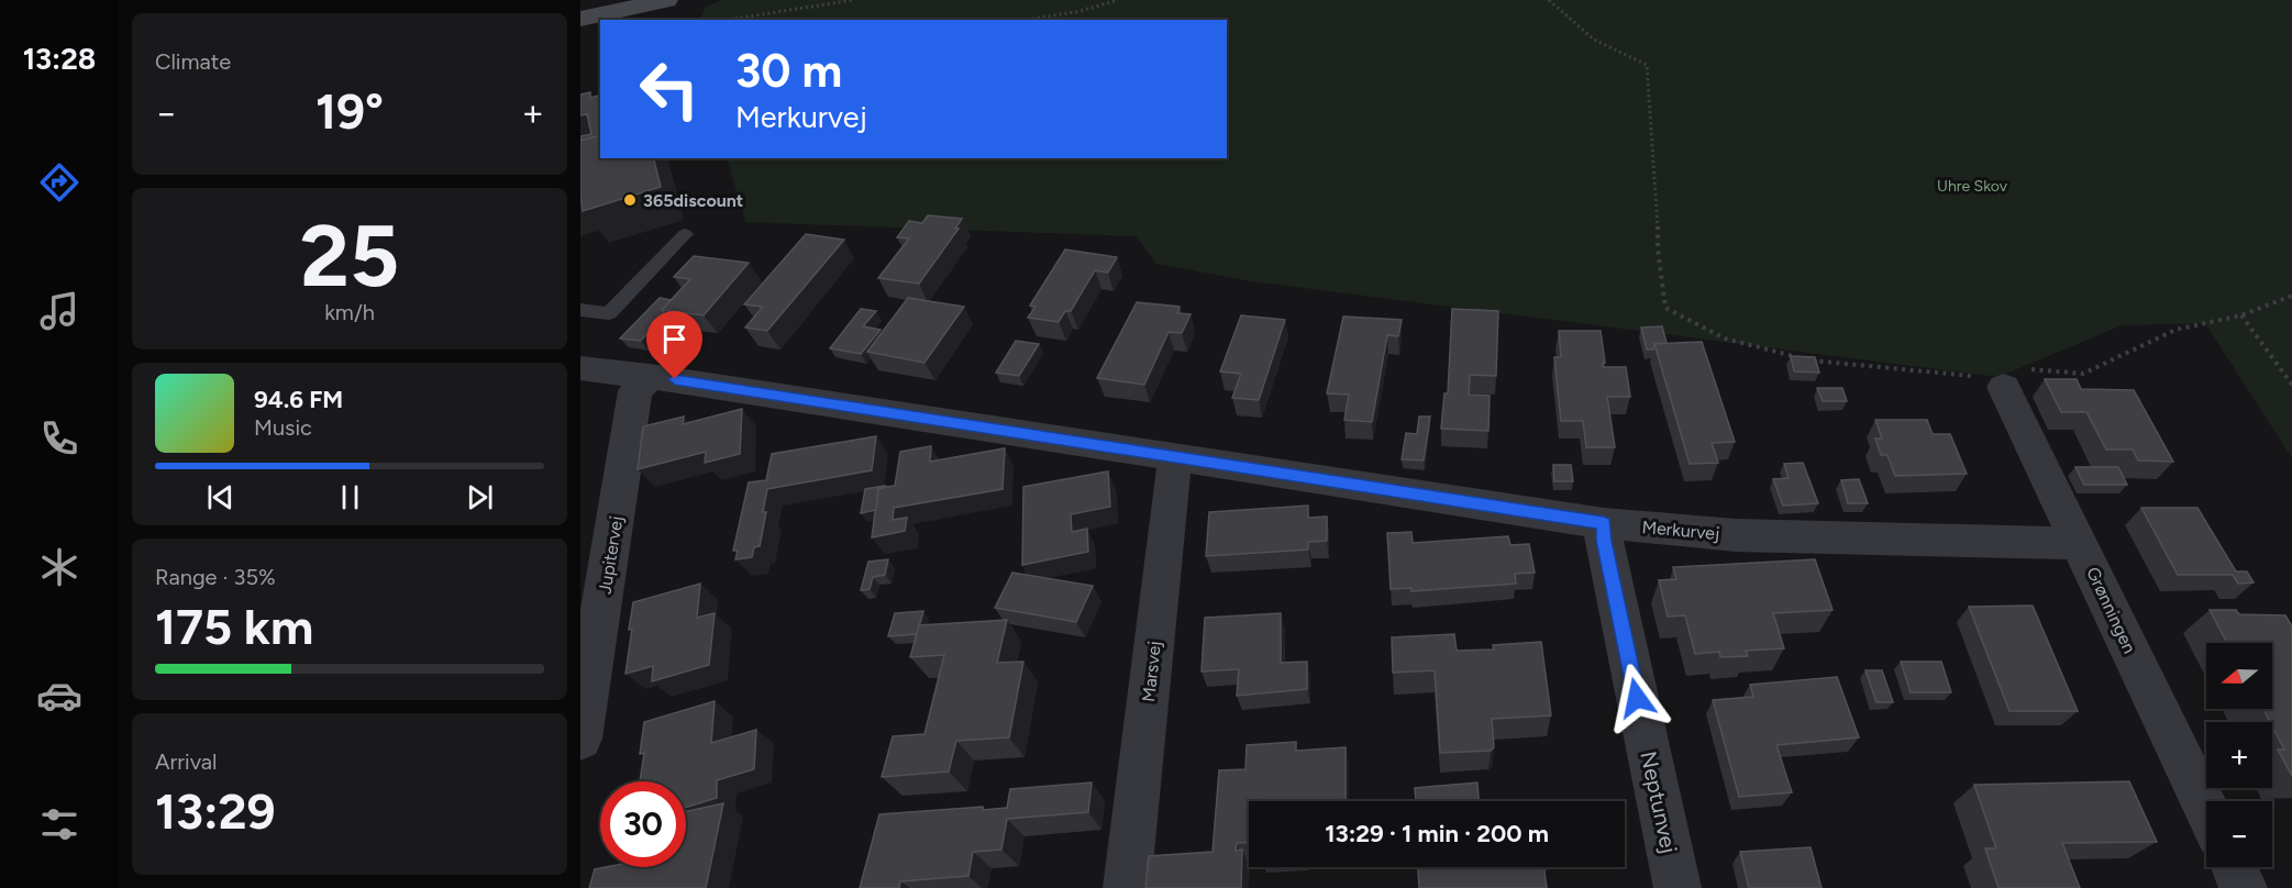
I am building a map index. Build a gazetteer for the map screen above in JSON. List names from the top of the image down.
{
  "streets": {
    "street": [
      "Merkurvej",
      "Jupitervej",
      "Grønningen",
      "Marsvej",
      "Neptunvej"
    ]
  },
  "crossings": [
    ["Merkurvej", "Jupitervej"],
    ["Merkurvej", "Grønningen"],
    ["Merkurvej", "Marsvej"],
    ["Merkurvej", "Neptunvej"]
  ],
  "parks": ["Uhre Skov"],
  "places": ["365discount"],
  "north": "left",
  "page": {
    "tabs": "13:28",
    "tile": [
      "Climate",
      ["25", "km/h"],
      ["Range · 35%", "175 km"],
      ["Arrival", "13:29"]
    ],
    "turn": ["30 m", "Merkurvej"],
    "heat": ["−", "19°", "+"],
    "song": ["94.6 FM", "Music"],
    "map_buttons": ["+", "−"],
    "limit": "30",
    "trip": "13:29 · 1 min · 200 m"
  }
}
